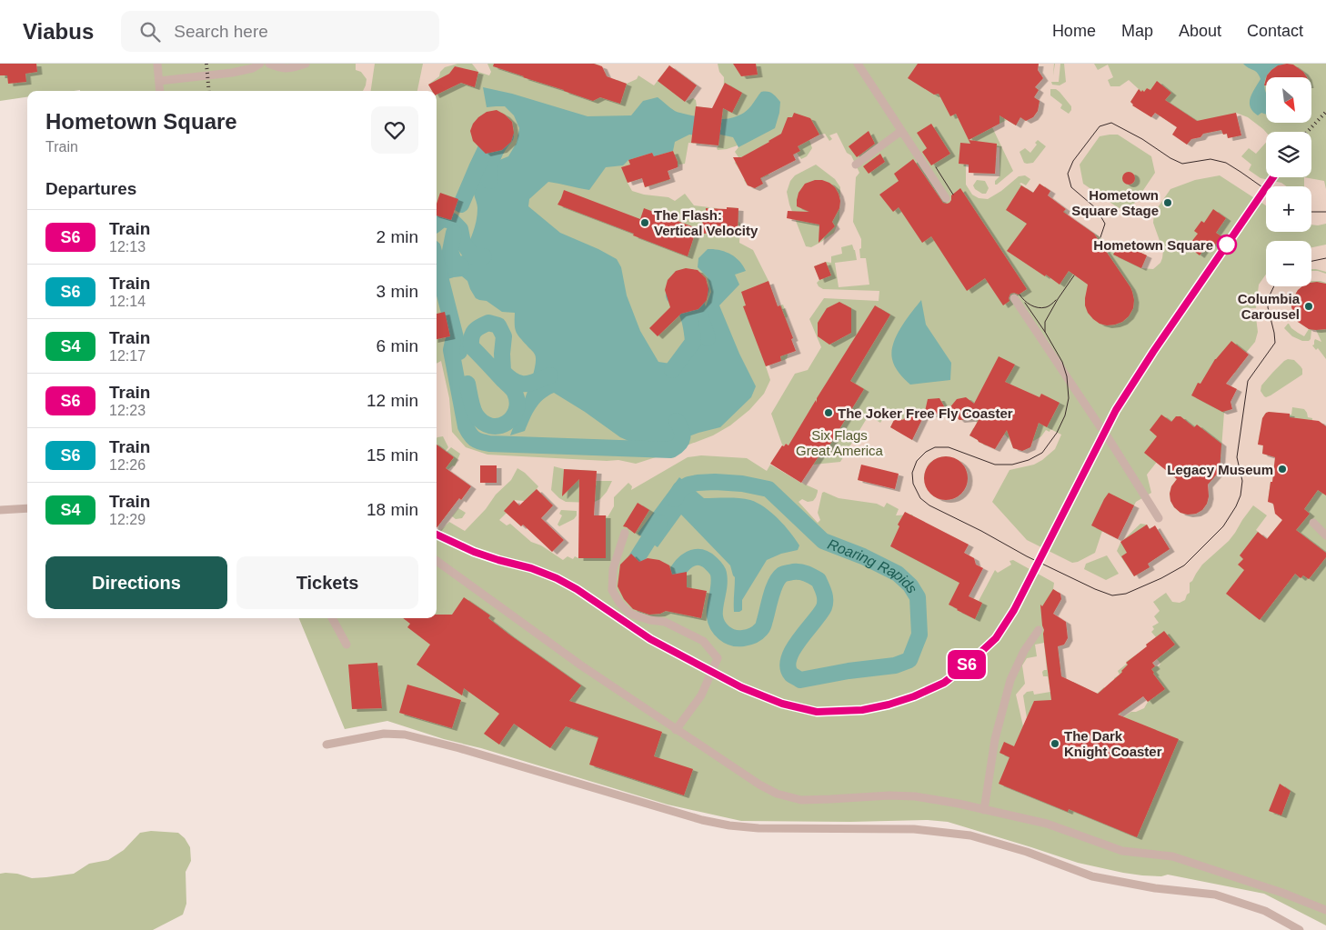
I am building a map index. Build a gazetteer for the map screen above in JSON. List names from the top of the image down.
{
  "water": ["Roaring Rapids"],
  "parks": ["Six Flags Great America"],
  "places": [
    "Hometown Square Stage",
    "The Flash: Vertical Velocity",
    "Hometown Square",
    "Columbia Carousel",
    "The Joker Free Fly Coaster",
    "Legacy Museum",
    "The Dark Knight Coaster"
  ],
  "north": "bottom right",
  "page": {
    "header": "Viabus",
    "search": "Search here",
    "nav": [
      "Home",
      "Map",
      "About",
      "Contact"
    ],
    "on_map": "S6",
    "map_buttons": ["+", "−"],
    "heading": [
      ["Hometown Square", "Train"],
      "Departures"
    ],
    "list": [
      {
        "mark": "S6",
        "name": "Train",
        "note": "12:13",
        "value": "2 min"
      },
      {
        "mark": "S6",
        "name": "Train",
        "note": "12:14",
        "value": "3 min"
      },
      {
        "mark": "S4",
        "name": "Train",
        "note": "12:17",
        "value": "6 min"
      },
      {
        "mark": "S6",
        "name": "Train",
        "note": "12:23",
        "value": "12 min"
      },
      {
        "mark": "S6",
        "name": "Train",
        "note": "12:26",
        "value": "15 min"
      },
      {
        "mark": "S4",
        "name": "Train",
        "note": "12:29",
        "value": "18 min"
      }
    ],
    "buttons": ["Directions", "Tickets"]
  }
}
